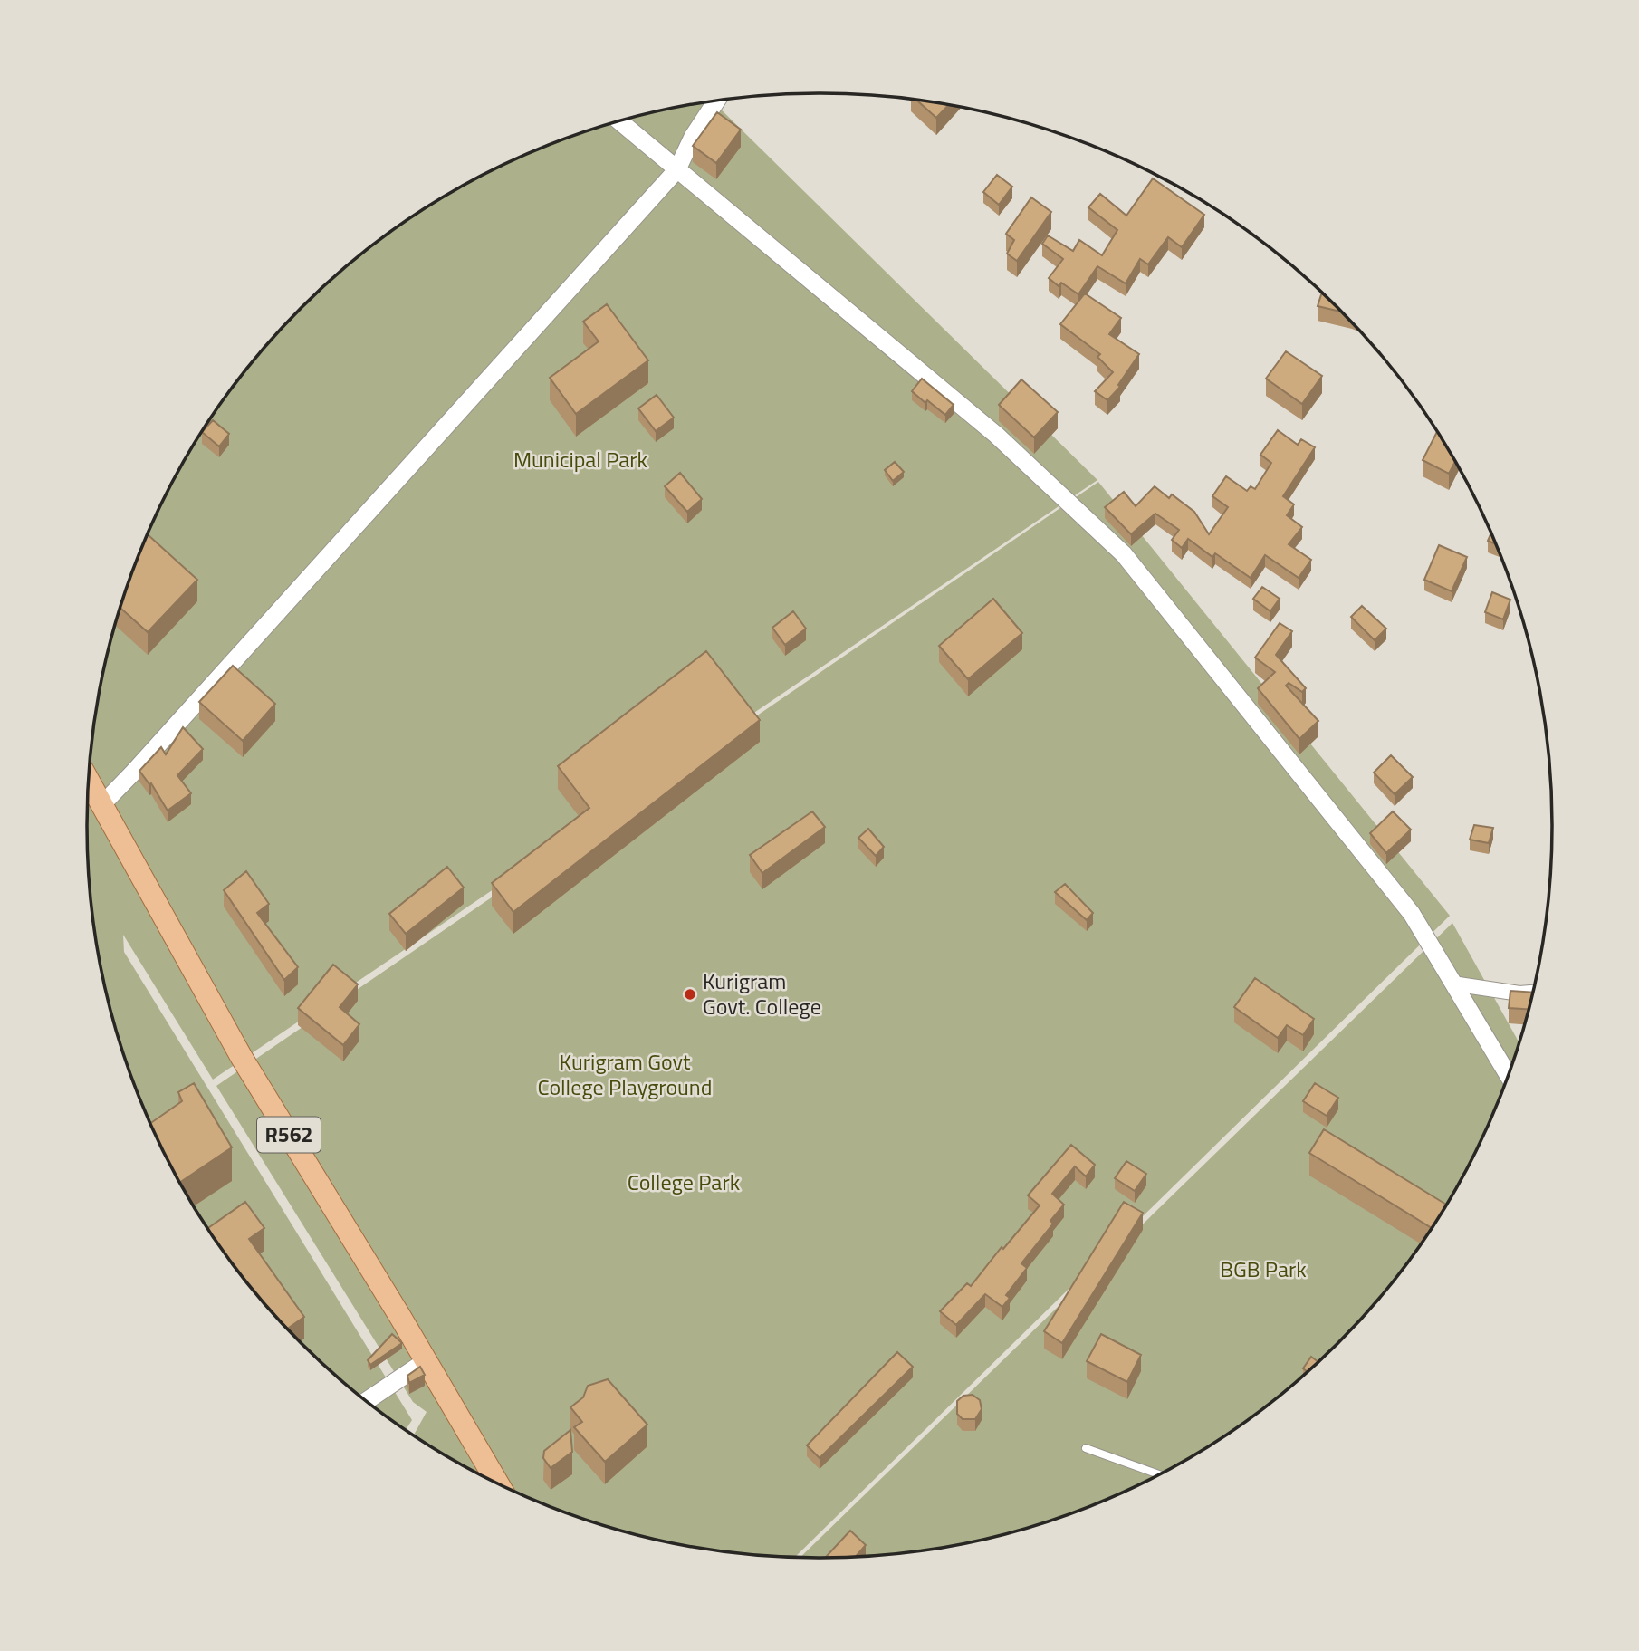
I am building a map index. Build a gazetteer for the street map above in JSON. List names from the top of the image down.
{
  "streets": {
    "main road": ["R562"]
  },
  "parks": [
    "Municipal Park",
    "Kurigram Govt College Playground",
    "College Park",
    "BGB Park"
  ],
  "places": ["Kurigram Govt. College"]
}
